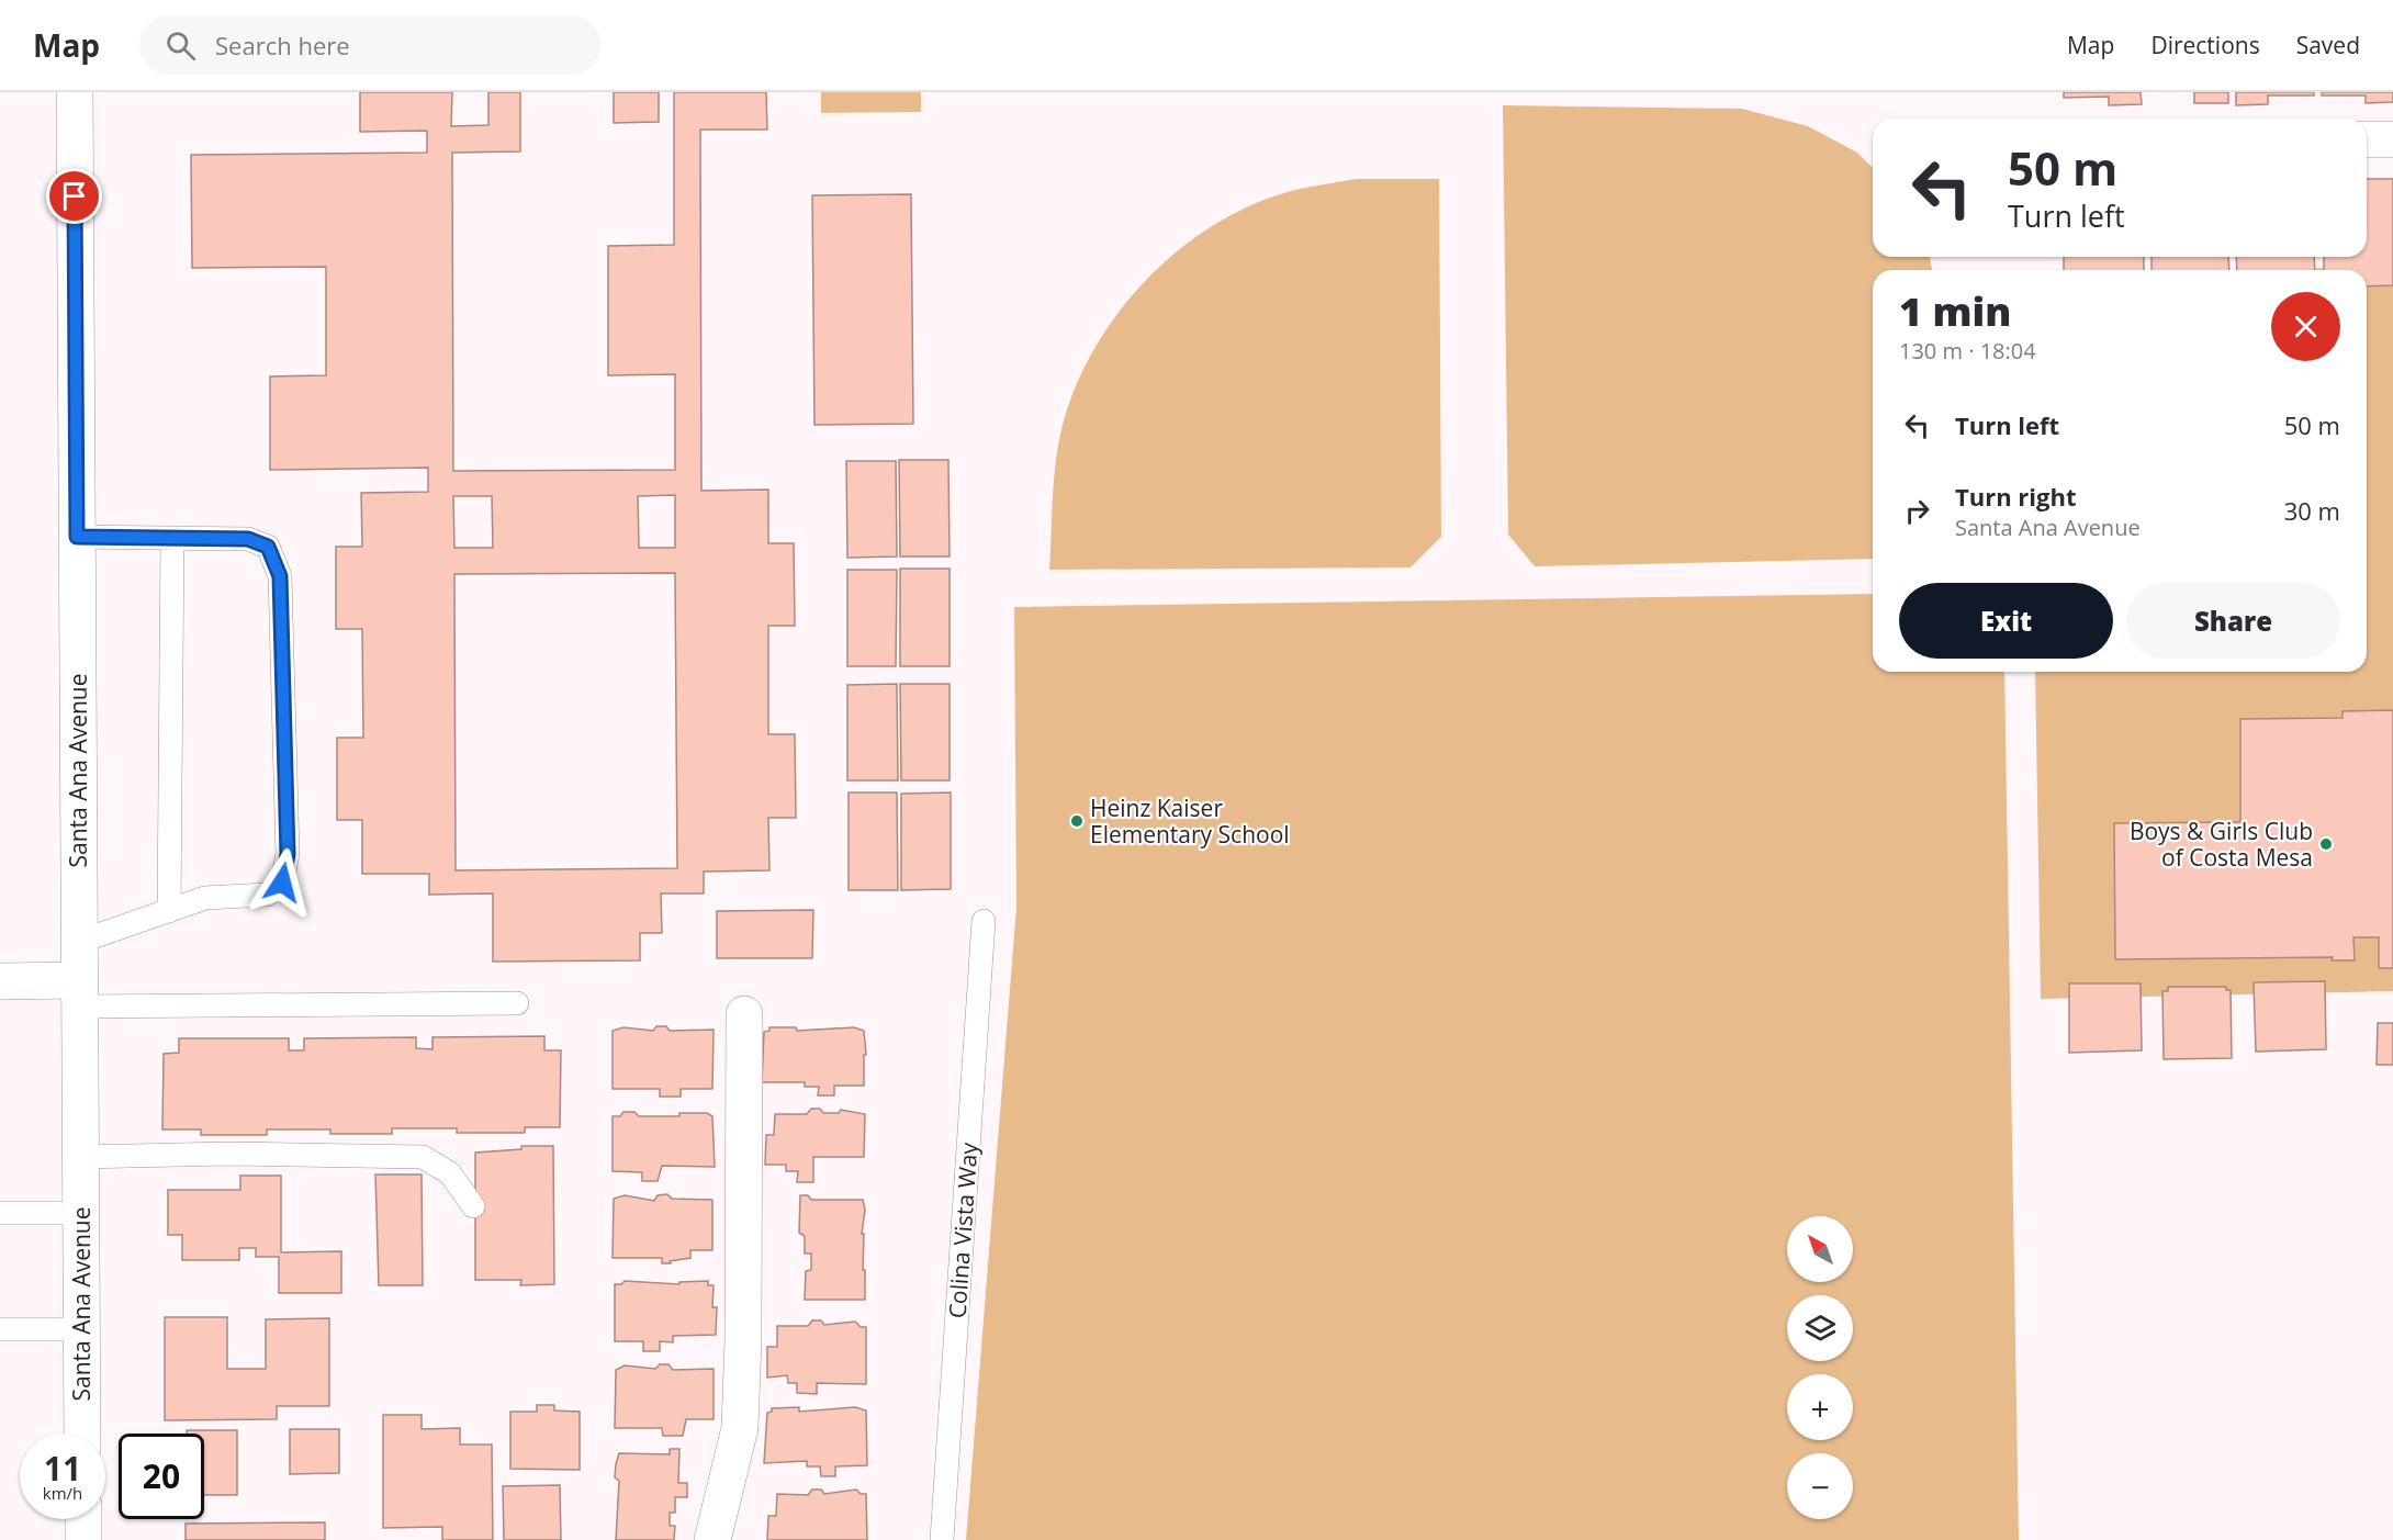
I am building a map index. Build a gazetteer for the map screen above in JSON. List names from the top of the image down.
{
  "streets": {
    "street": ["Santa Ana Avenue"],
    "lane": ["Colina Vista Way"]
  },
  "places": ["Heinz Kaiser Elementary School", "Boys & Girls Club of Costa Mesa"],
  "north": "top left",
  "page": {
    "header": "Map",
    "search": "Search here",
    "nav": ["Map", "Directions", "Saved"],
    "turn": ["50 m", "Turn left"],
    "heading": ["1 min", "130 m · 18:04"],
    "list": [
      {
        "name": "Turn left",
        "value": "50 m"
      },
      {
        "name": "Turn right",
        "note": "Santa Ana Avenue",
        "value": "30 m"
      }
    ],
    "buttons": ["Exit", "Share"],
    "map_buttons": ["+", "−"],
    "speed": "11 km/h",
    "limit": "20"
  }
}
